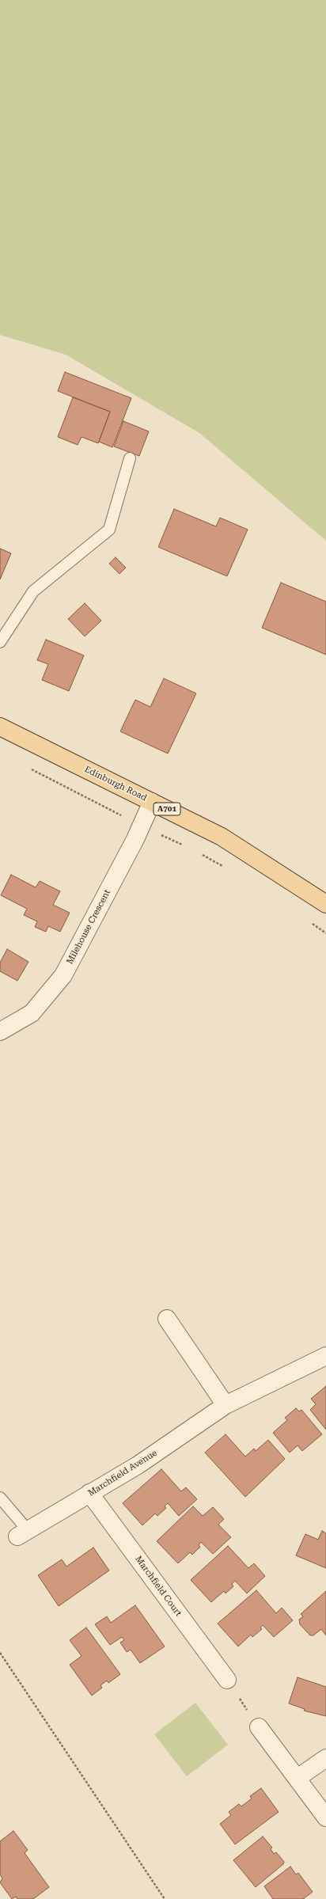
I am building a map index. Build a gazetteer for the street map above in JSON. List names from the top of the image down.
{
  "streets": {
    "main road": ["Edinburgh Road", "A701"],
    "street": ["Milehouse Crescent", "Marchfield Avenue", "Marchfield Court"]
  },
  "crossings": [
    ["Edinburgh Road", "Milehouse Crescent"],
    ["Marchfield Avenue", "Marchfield Court"]
  ]
}
